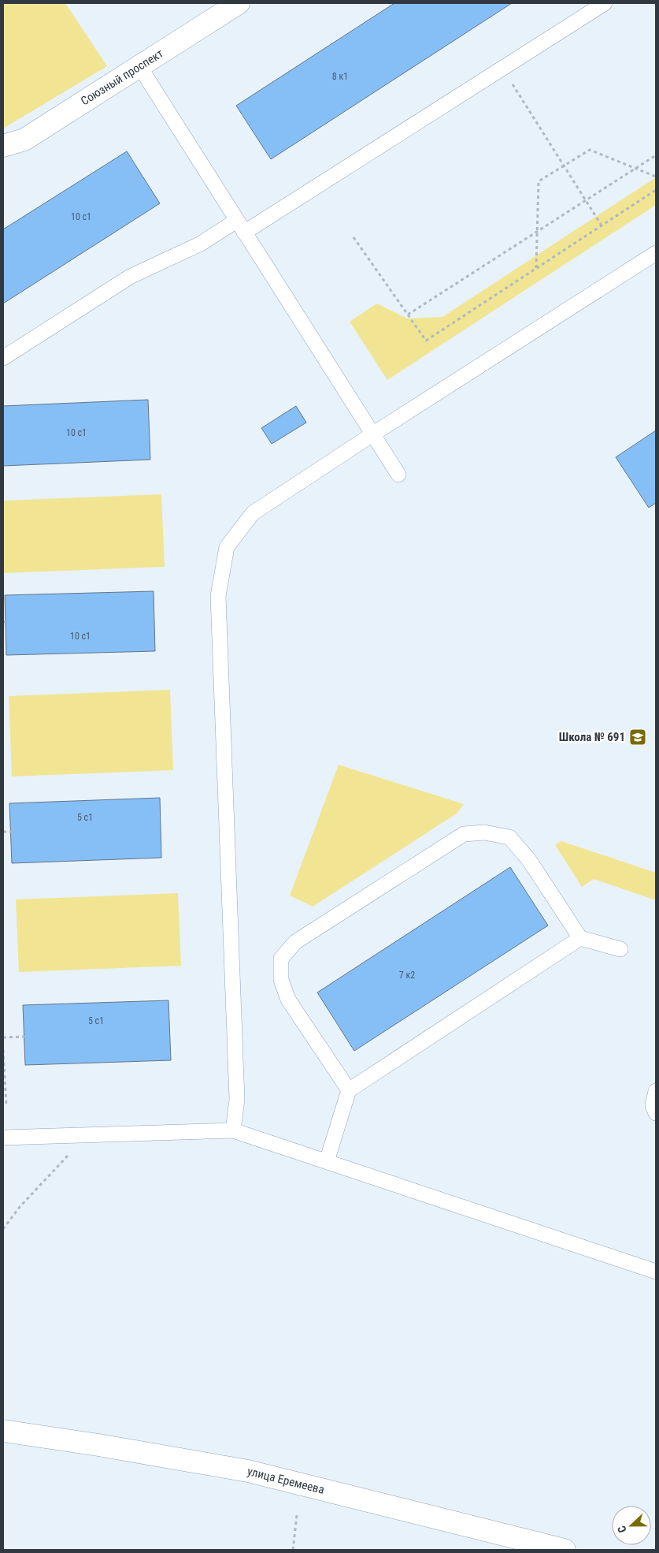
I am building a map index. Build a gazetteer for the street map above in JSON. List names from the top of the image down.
{
  "streets": {
    "street": ["Союзный проспект", "улица Еремеева"]
  },
  "places": {
    "school or university": ["Школа № 691"]
  },
  "house_numbers": [
    "8 к1",
    "10 с1",
    "10 с1",
    "10 с1",
    "5 с1",
    "7 к2",
    "5 с1"
  ],
  "north": "left"
}
